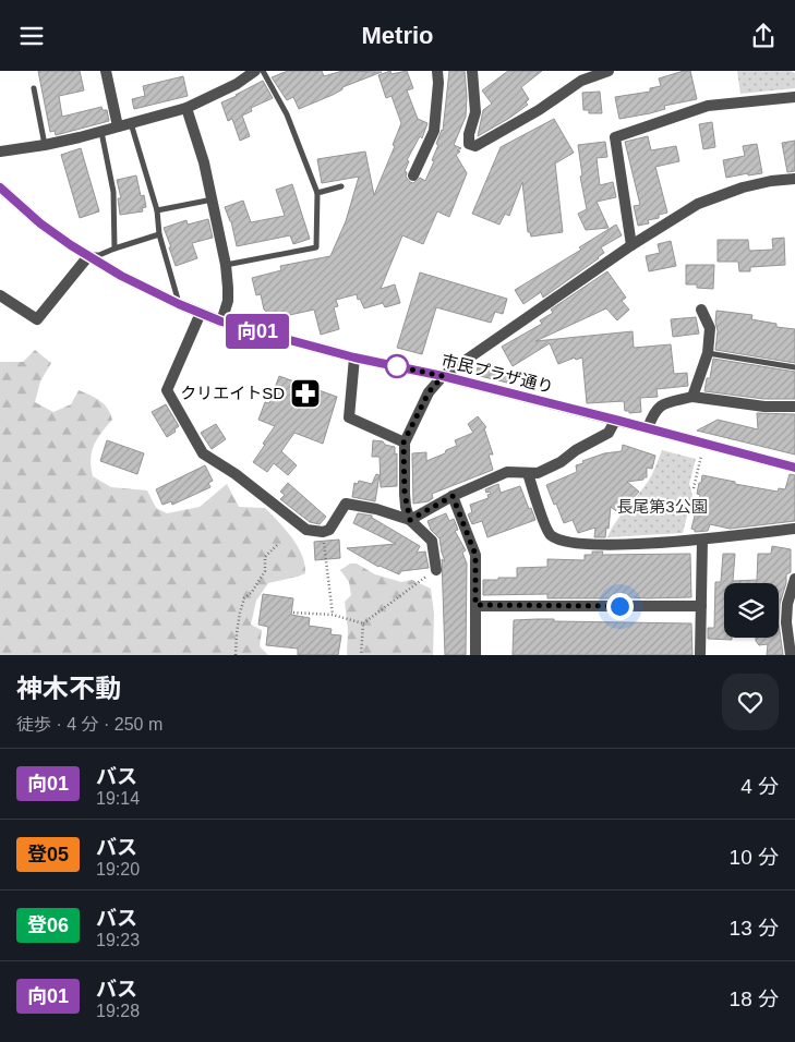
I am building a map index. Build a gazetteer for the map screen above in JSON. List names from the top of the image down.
{
  "streets": {
    "street": ["市民プラザ通り"]
  },
  "parks": ["長尾第3公園"],
  "places": {
    "pharmacy": ["クリエイトSD"]
  },
  "lines": ["bus line 向01"],
  "page": {
    "header": "Metrio",
    "on_map": "向01",
    "heading": ["神木不動", "徒歩 · 4 分 · 250 m"],
    "list": [
      {
        "mark": "向01",
        "name": "バス",
        "note": "19:14",
        "value": "4 分"
      },
      {
        "mark": "登05",
        "name": "バス",
        "note": "19:20",
        "value": "10 分"
      },
      {
        "mark": "登06",
        "name": "バス",
        "note": "19:23",
        "value": "13 分"
      },
      {
        "mark": "向01",
        "name": "バス",
        "note": "19:28",
        "value": "18 分"
      }
    ]
  }
}
